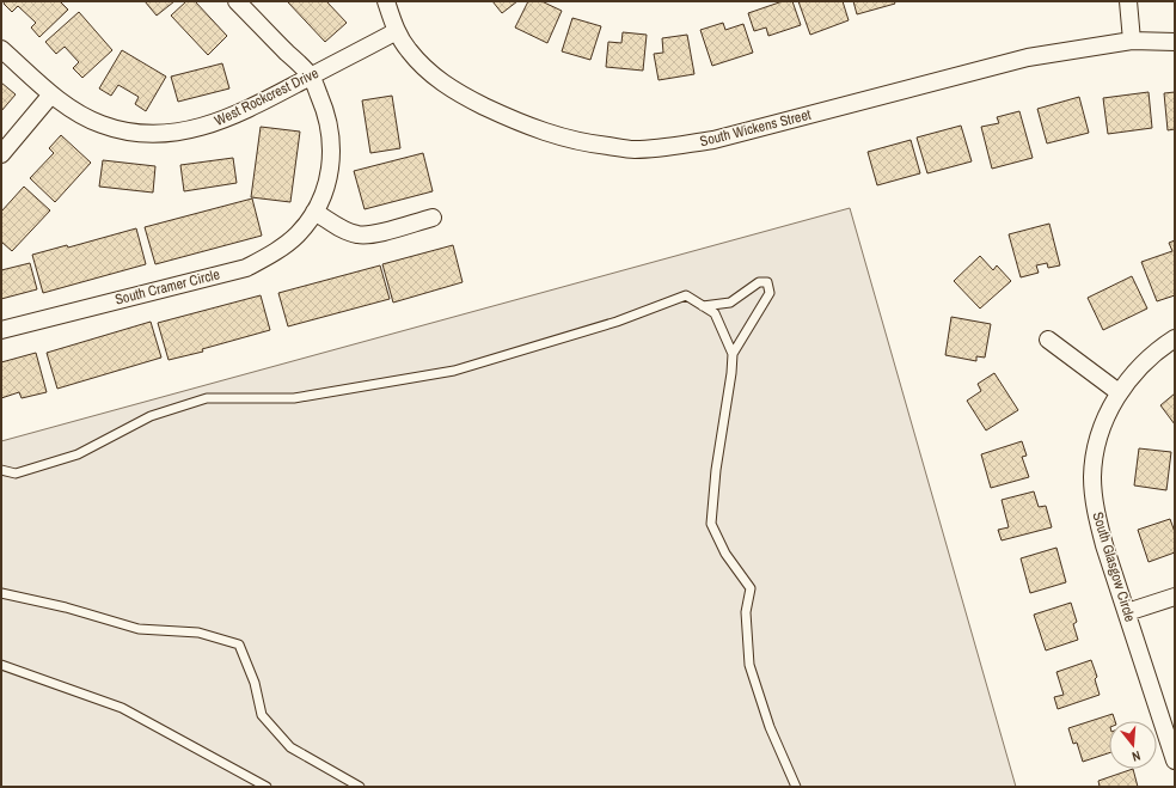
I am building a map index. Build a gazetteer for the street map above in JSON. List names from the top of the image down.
{
  "streets": {
    "street": [
      "West Rockcrest Drive",
      "South Wickens Street",
      "South Cramer Circle",
      "South Glasgow Circle"
    ]
  },
  "crossings": [
    ["West Rockcrest Drive", "South Wickens Street"],
    ["West Rockcrest Drive", "South Cramer Circle"]
  ],
  "north": "bottom"
}
